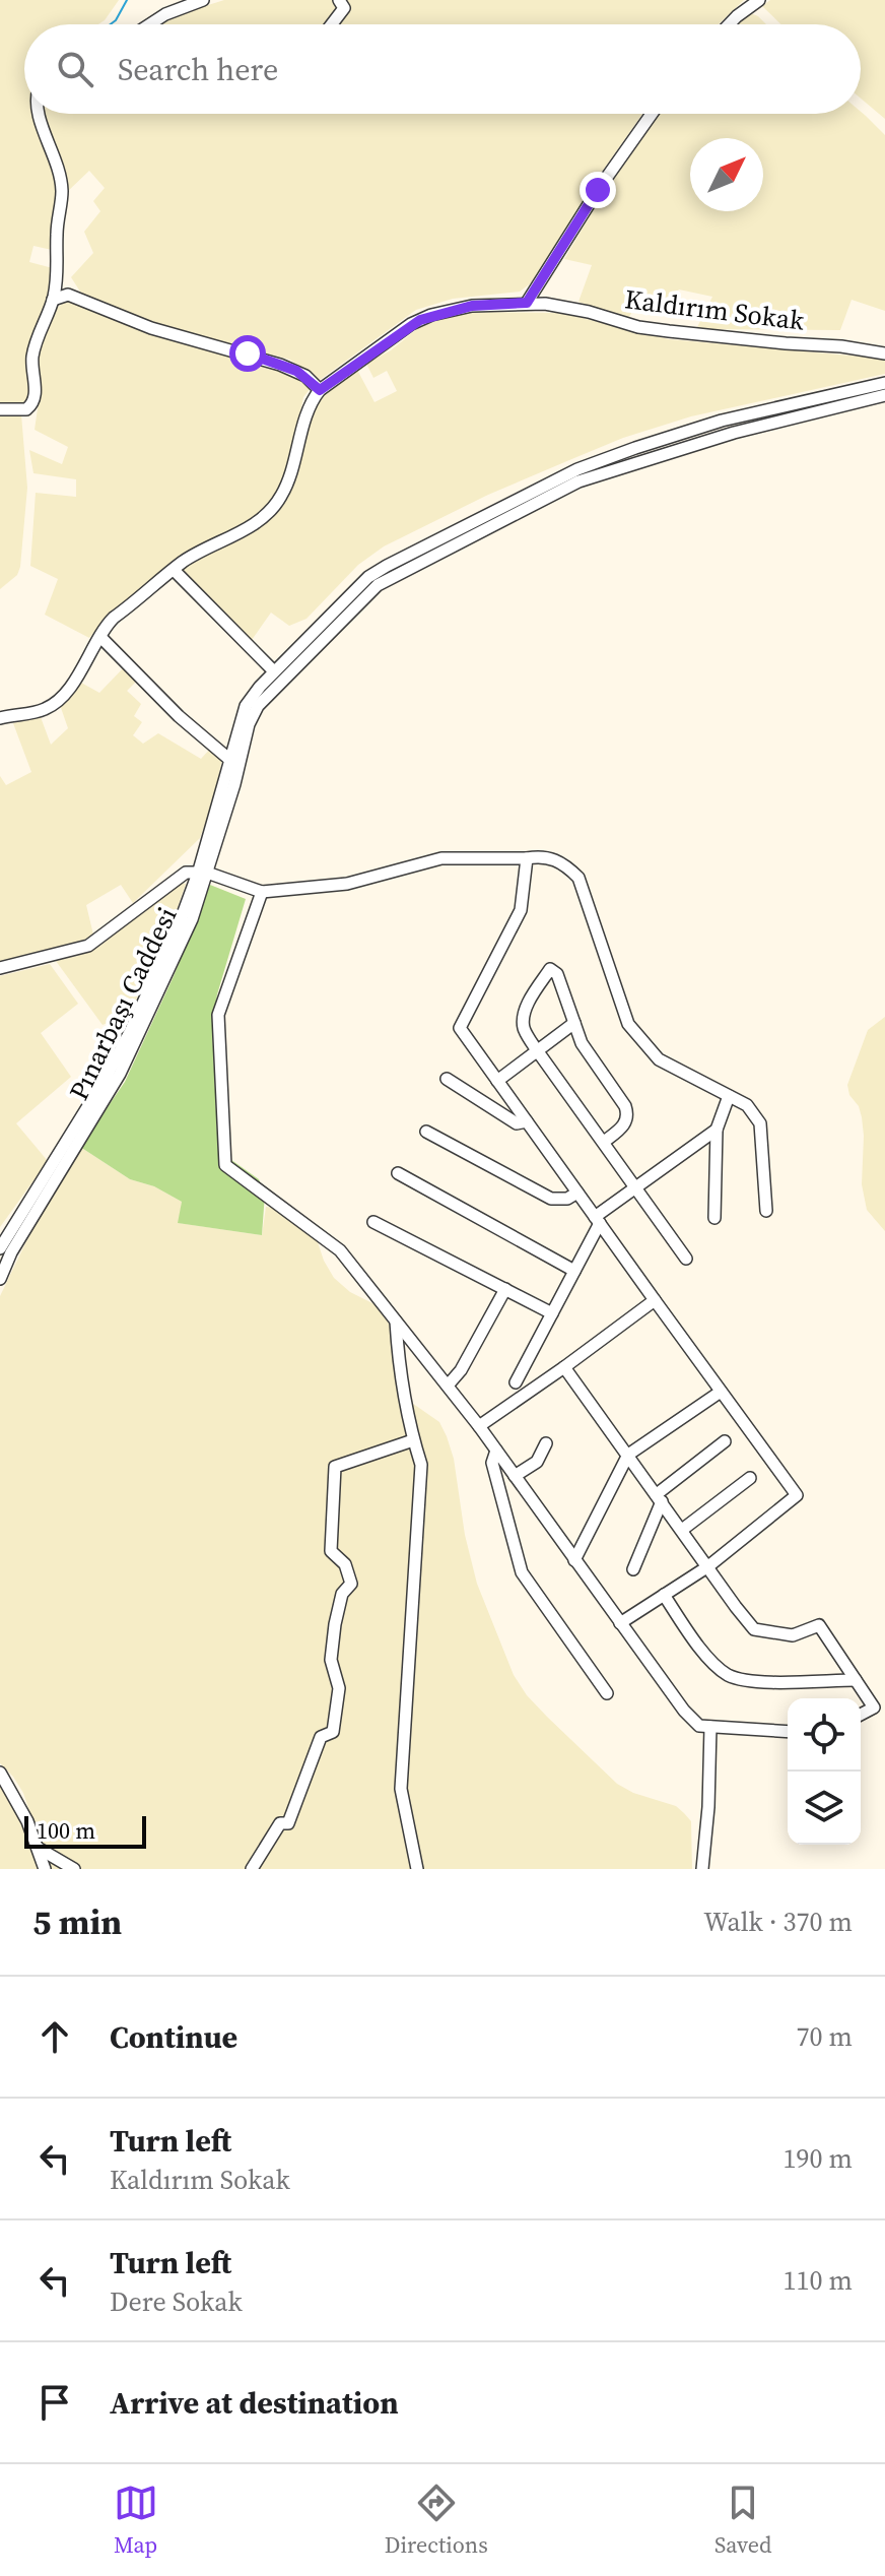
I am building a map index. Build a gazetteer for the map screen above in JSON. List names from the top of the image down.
{
  "streets": {
    "street": ["Kaldırım Sokak", "Pınarbaşı Caddesi"]
  },
  "scale_bar": "100 m",
  "north": "top right",
  "page": {
    "search": "Search here",
    "scale": "100 m",
    "heading": ["5 min", "Walk · 370 m"],
    "list": [
      ["Continue", "70 m"],
      ["Turn left", "Kaldırım Sokak", "190 m"],
      ["Turn left", "Dere Sokak", "110 m"],
      "Arrive at destination"
    ],
    "nav": ["Map", "Directions", "Saved"]
  }
}
